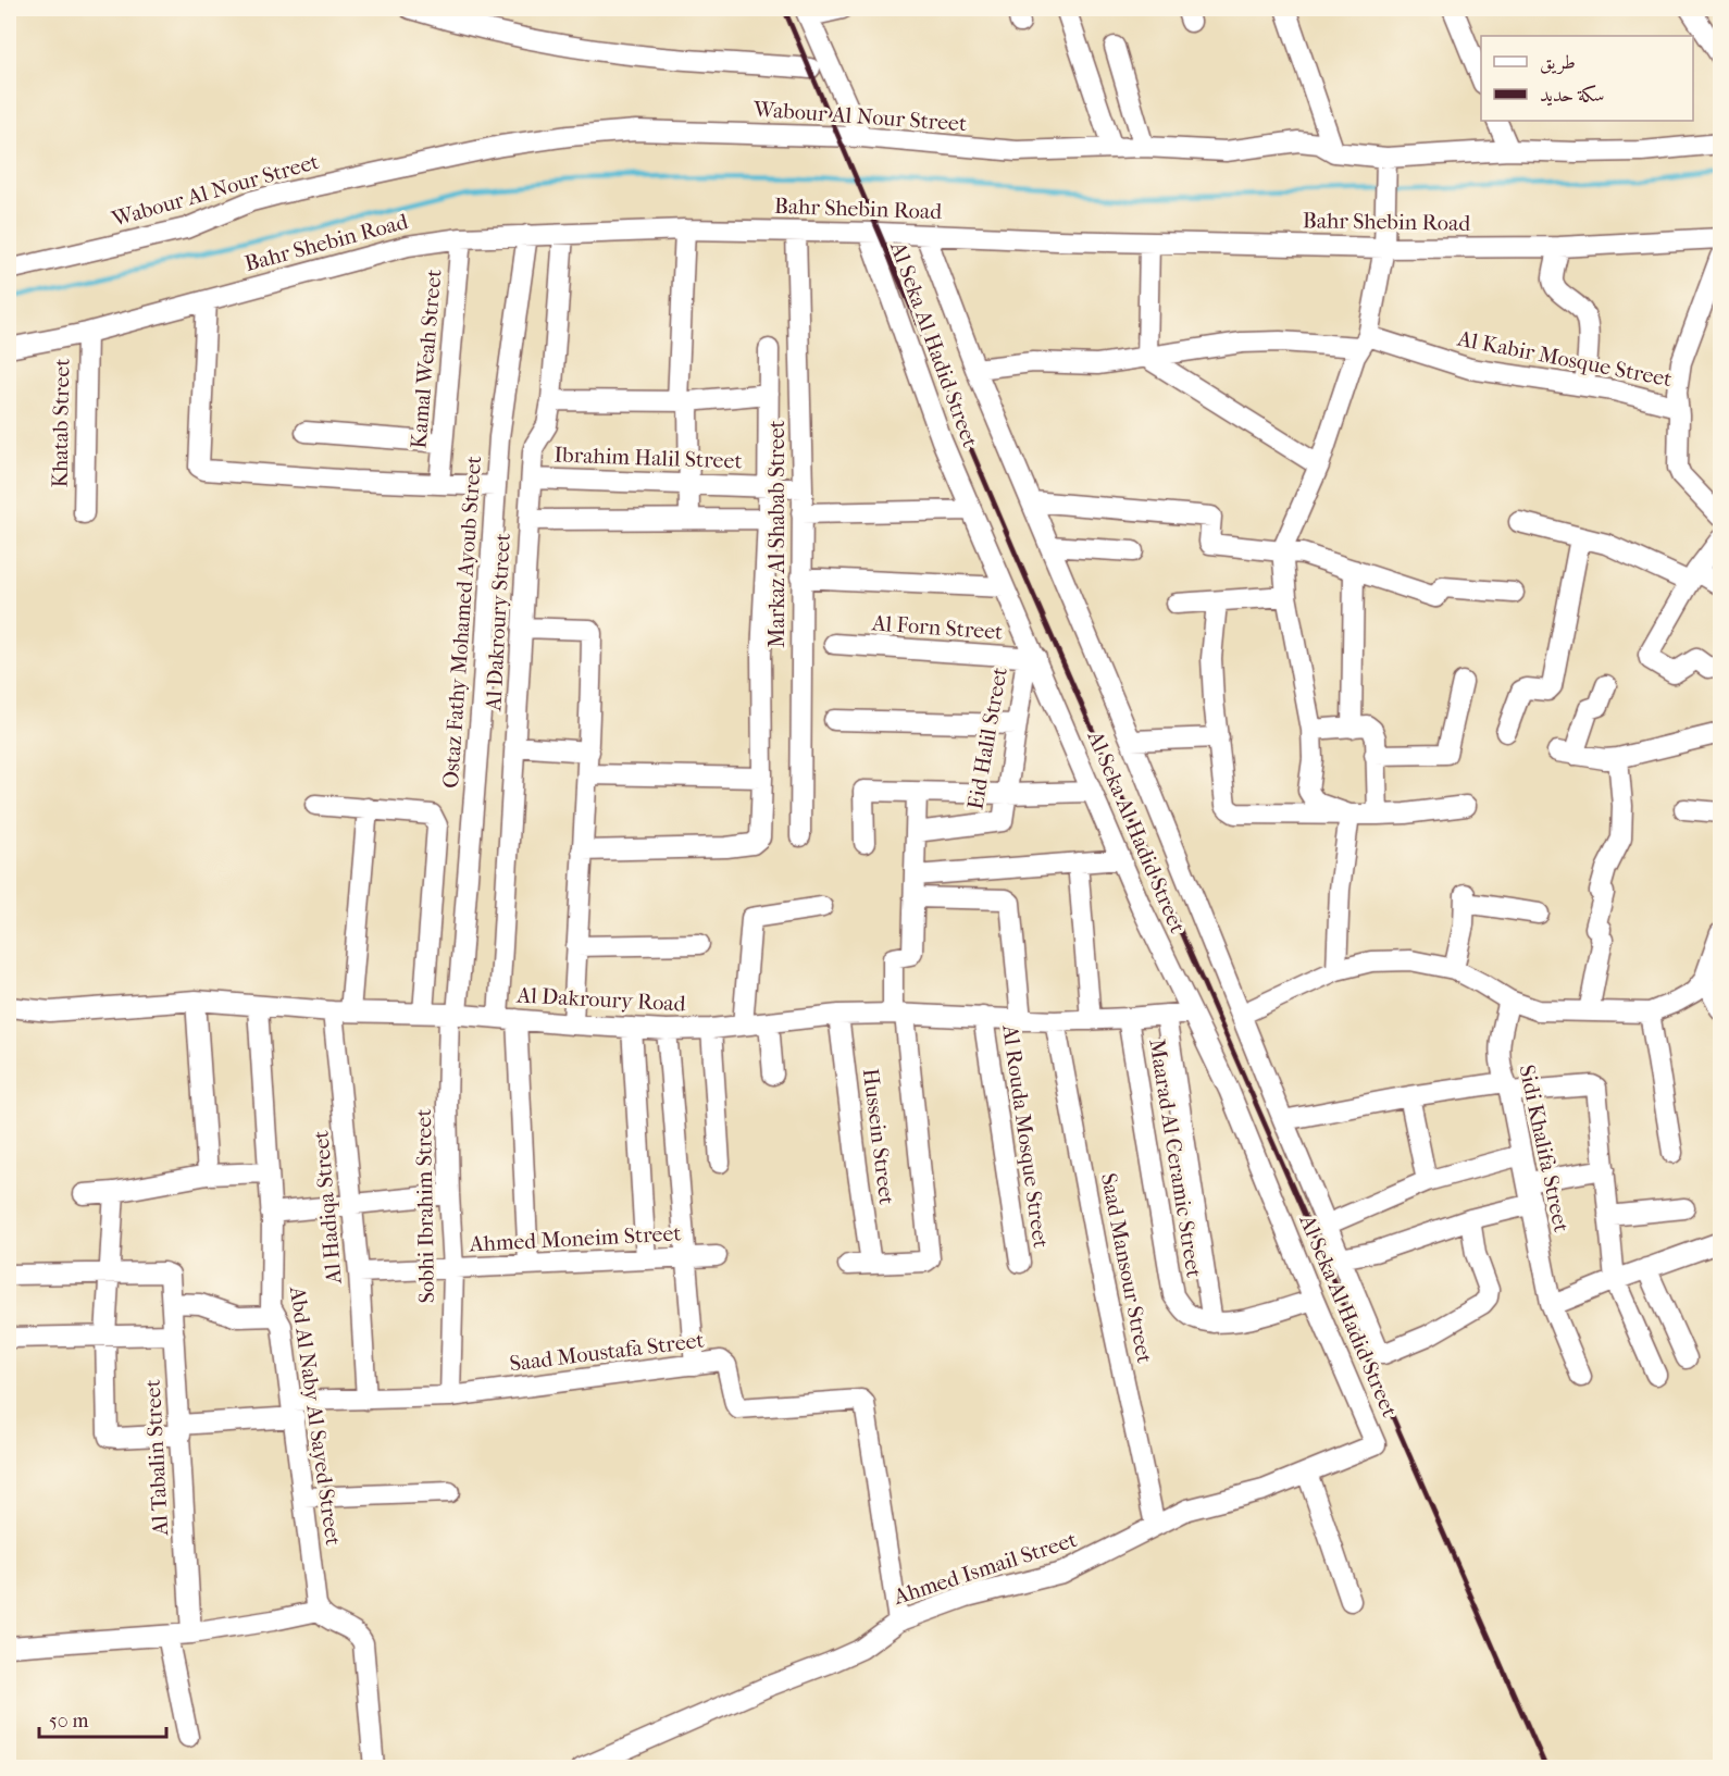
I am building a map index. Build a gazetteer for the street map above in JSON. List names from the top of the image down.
{
  "streets": {
    "street": [
      "Wabour Al Nour Street",
      "Bahr Shebin Road",
      "Al Seka Al Hadid Street",
      "Kamal Weah Street",
      "Al Kabir Mosque Street",
      "Khatab Street",
      "Ibrahim Halil Street",
      "Markaz Al Shabab Street",
      "Ostaz Fathy Mohamed Ayoub Street",
      "Al Dakroury Street",
      "Al Forn Street",
      "Eid Halil Street",
      "Al Dakroury Road",
      "Hussein Street",
      "Al Rouda Mosque Street",
      "Sidi Khalifa Street",
      "Maarad Al Ceramic Street",
      "Sobhi Ibrahim Street",
      "Al Hadiqa Street",
      "Ahmed Moneim Street",
      "Saad Mansour Street",
      "Saad Moustafa Street",
      "Abd Al Naby Al Sayed Street",
      "Al Tabalin Street",
      "Ahmed Ismail Street"
    ]
  },
  "crossings": [
    ["Bahr Shebin Road", "Al Seka Al Hadid Street"],
    ["Bahr Shebin Road", "Kamal Weah Street"],
    ["Bahr Shebin Road", "Khatab Street"],
    ["Bahr Shebin Road", "Markaz Al Shabab Street"],
    ["Bahr Shebin Road", "Ostaz Fathy Mohamed Ayoub Street"],
    ["Bahr Shebin Road", "Al Dakroury Street"],
    ["Al Seka Al Hadid Street", "Al Kabir Mosque Street"],
    ["Al Seka Al Hadid Street", "Al Forn Street"],
    ["Al Seka Al Hadid Street", "Eid Halil Street"],
    ["Al Seka Al Hadid Street", "Al Dakroury Road"],
    ["Al Seka Al Hadid Street", "Ahmed Ismail Street"],
    ["Ibrahim Halil Street", "Markaz Al Shabab Street"],
    ["Ibrahim Halil Street", "Al Dakroury Street"],
    ["Ostaz Fathy Mohamed Ayoub Street", "Al Dakroury Road"],
    ["Ostaz Fathy Mohamed Ayoub Street", "Sobhi Ibrahim Street"],
    ["Al Dakroury Street", "Al Dakroury Road"],
    ["Al Dakroury Street", "Ahmed Moneim Street"],
    ["Al Forn Street", "Eid Halil Street"],
    ["Al Dakroury Road", "Hussein Street"],
    ["Al Dakroury Road", "Al Rouda Mosque Street"],
    ["Al Dakroury Road", "Maarad Al Ceramic Street"],
    ["Al Dakroury Road", "Sobhi Ibrahim Street"],
    ["Al Dakroury Road", "Al Hadiqa Street"],
    ["Al Dakroury Road", "Saad Mansour Street"],
    ["Al Dakroury Road", "Abd Al Naby Al Sayed Street"],
    ["Sobhi Ibrahim Street", "Ahmed Moneim Street"],
    ["Sobhi Ibrahim Street", "Saad Moustafa Street"],
    ["Al Hadiqa Street", "Ahmed Moneim Street"],
    ["Al Hadiqa Street", "Saad Moustafa Street"],
    ["Saad Mansour Street", "Ahmed Ismail Street"],
    ["Saad Moustafa Street", "Abd Al Naby Al Sayed Street"],
    ["Saad Moustafa Street", "Al Tabalin Street"],
    ["Saad Moustafa Street", "Ahmed Ismail Street"]
  ],
  "legend": ["طريق", "سكة حديد"],
  "scale_bar": "50 m"
}
